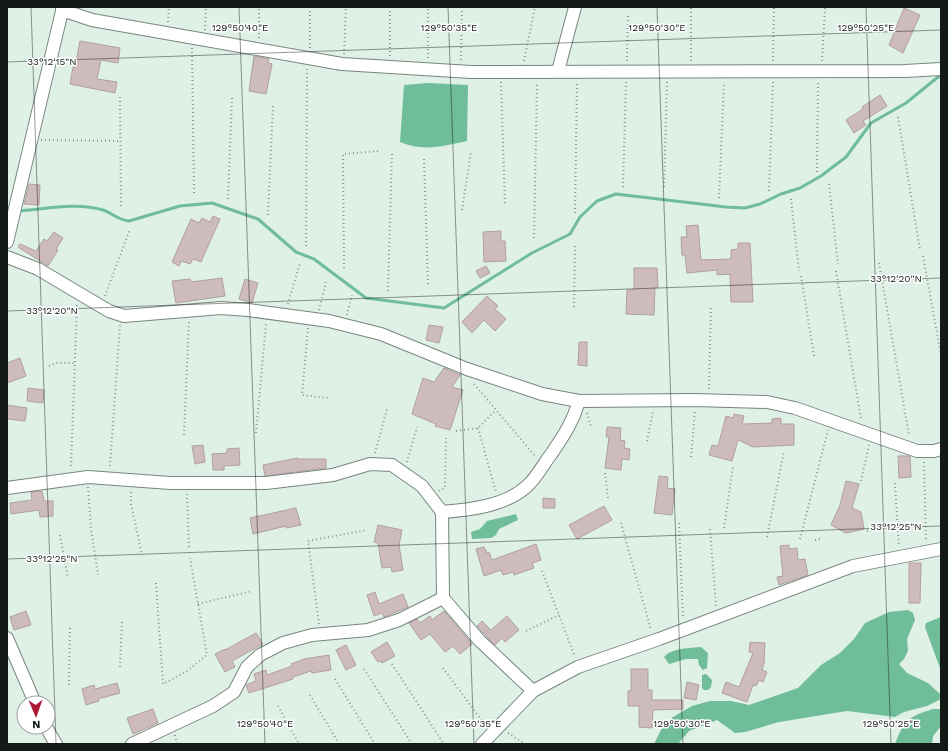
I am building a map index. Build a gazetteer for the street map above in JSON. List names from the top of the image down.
{
  "north": "bottom",
  "coordinates": [
    "129°50'40\"E",
    "129°50'35\"E",
    "129°50'30\"E",
    "129°50'25\"E",
    "33°12'15\"N",
    "33°12'20\"N",
    "33°12'25\"N"
  ]
}
